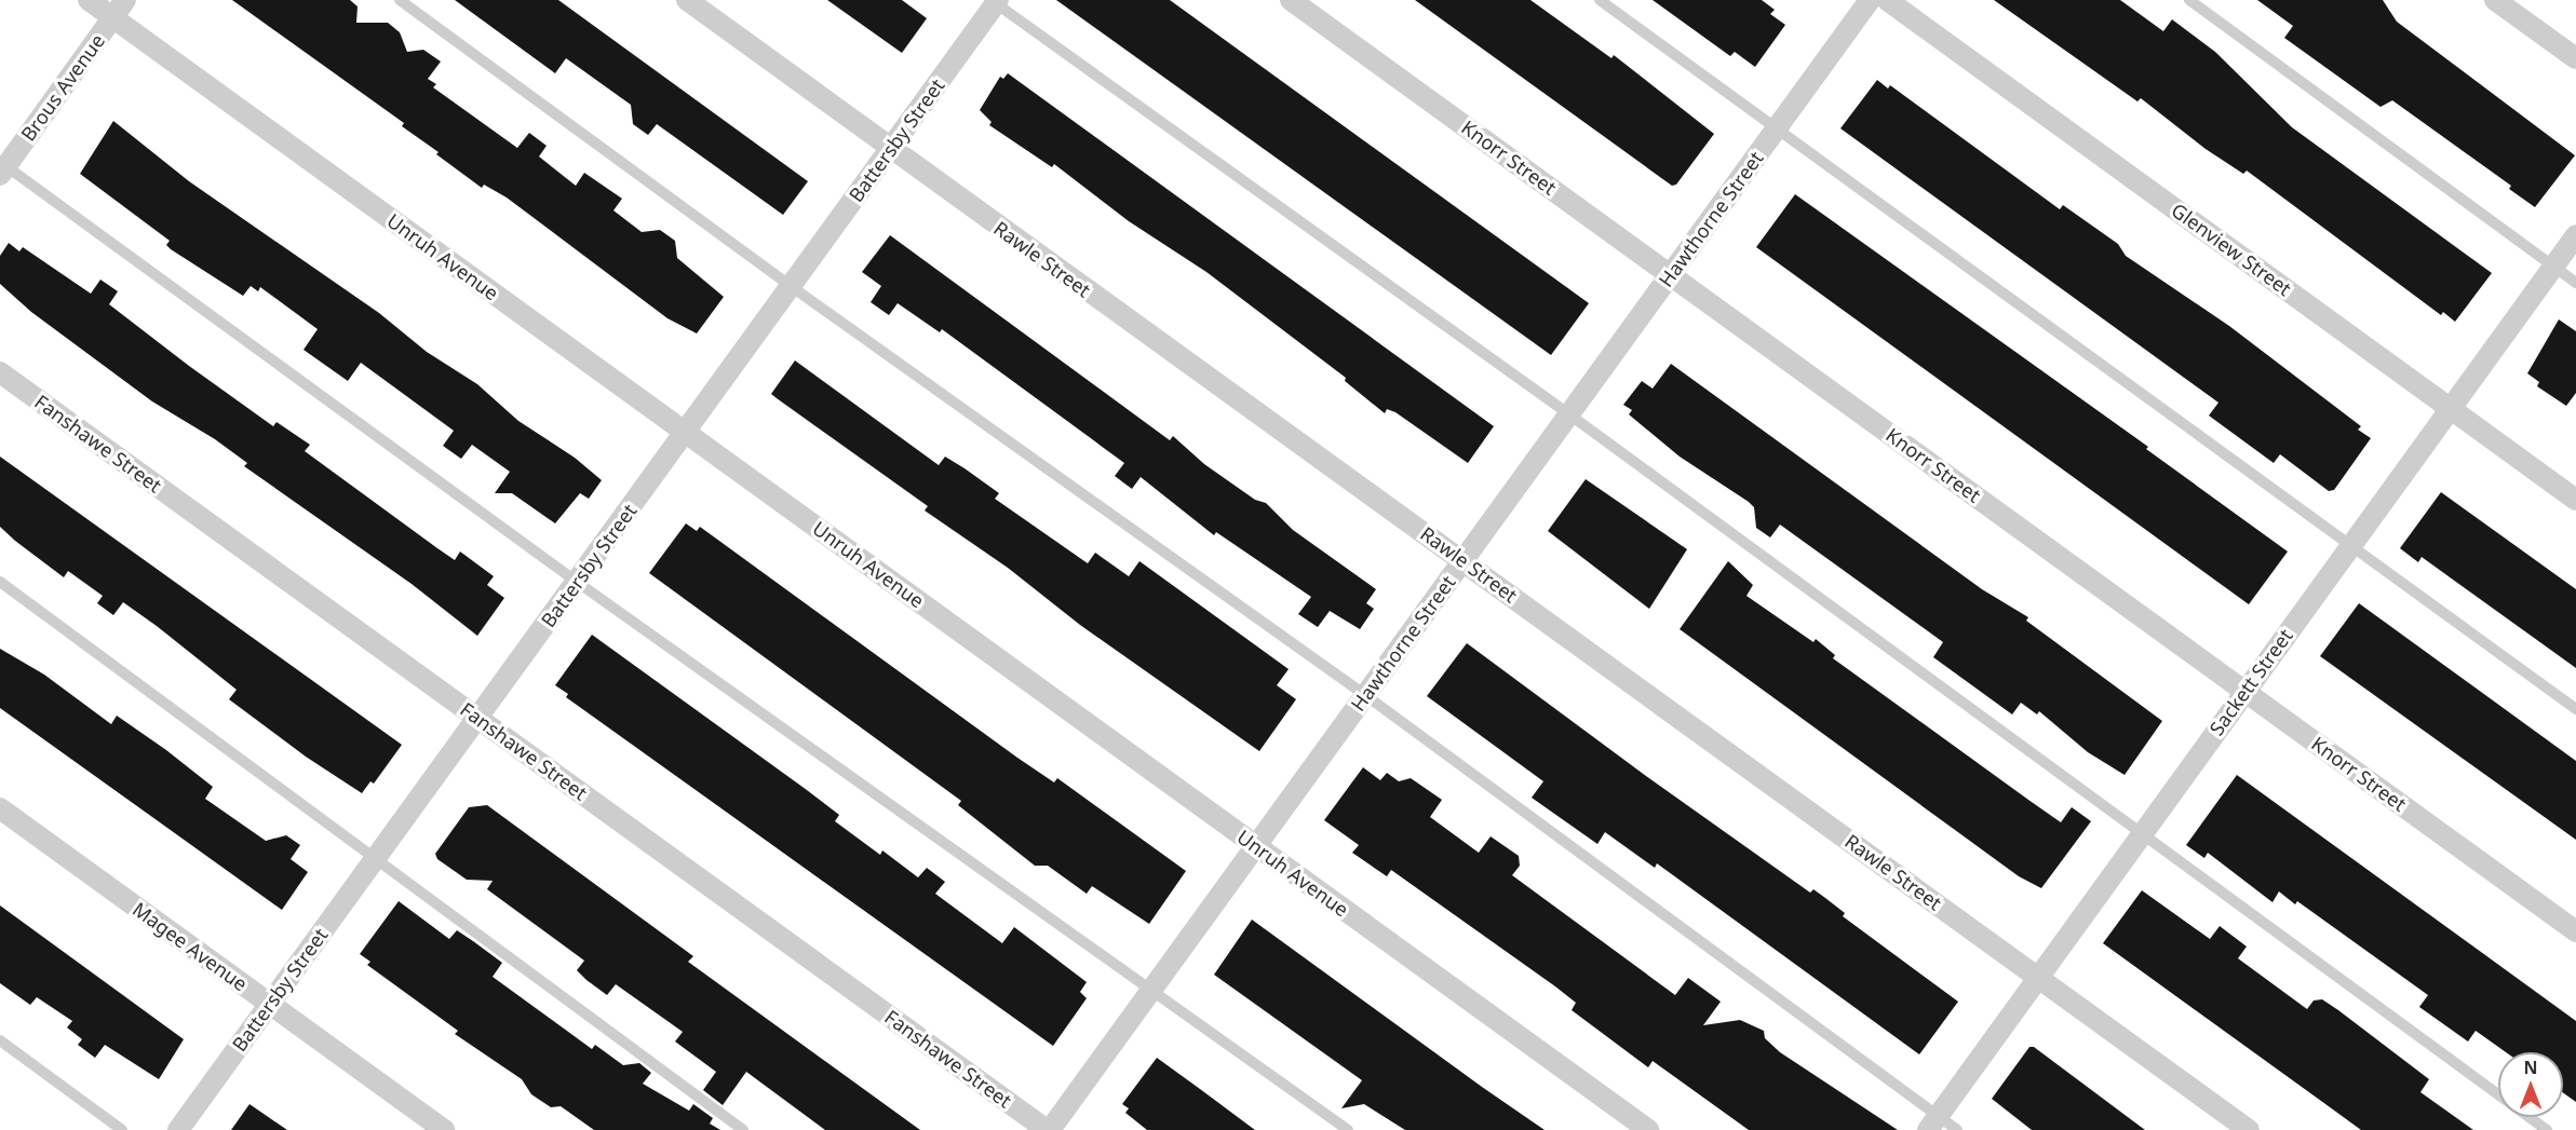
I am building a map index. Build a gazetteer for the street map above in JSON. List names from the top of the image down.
{
  "streets": {
    "street": [
      "Brous Avenue",
      "Battersby Street",
      "Knorr Street",
      "Hawthorne Street",
      "Glenview Street",
      "Unruh Avenue",
      "Rawle Street",
      "Fanshawe Street",
      "Sackett Street",
      "Magee Avenue"
    ]
  },
  "crossings": [
    ["Brous Avenue", "Unruh Avenue"],
    ["Battersby Street", "Unruh Avenue"],
    ["Battersby Street", "Rawle Street"],
    ["Battersby Street", "Fanshawe Street"],
    ["Battersby Street", "Magee Avenue"],
    ["Knorr Street", "Hawthorne Street"],
    ["Knorr Street", "Sackett Street"],
    ["Hawthorne Street", "Unruh Avenue"],
    ["Hawthorne Street", "Rawle Street"],
    ["Hawthorne Street", "Fanshawe Street"],
    ["Glenview Street", "Sackett Street"],
    ["Rawle Street", "Sackett Street"]
  ],
  "north": "top"
}
